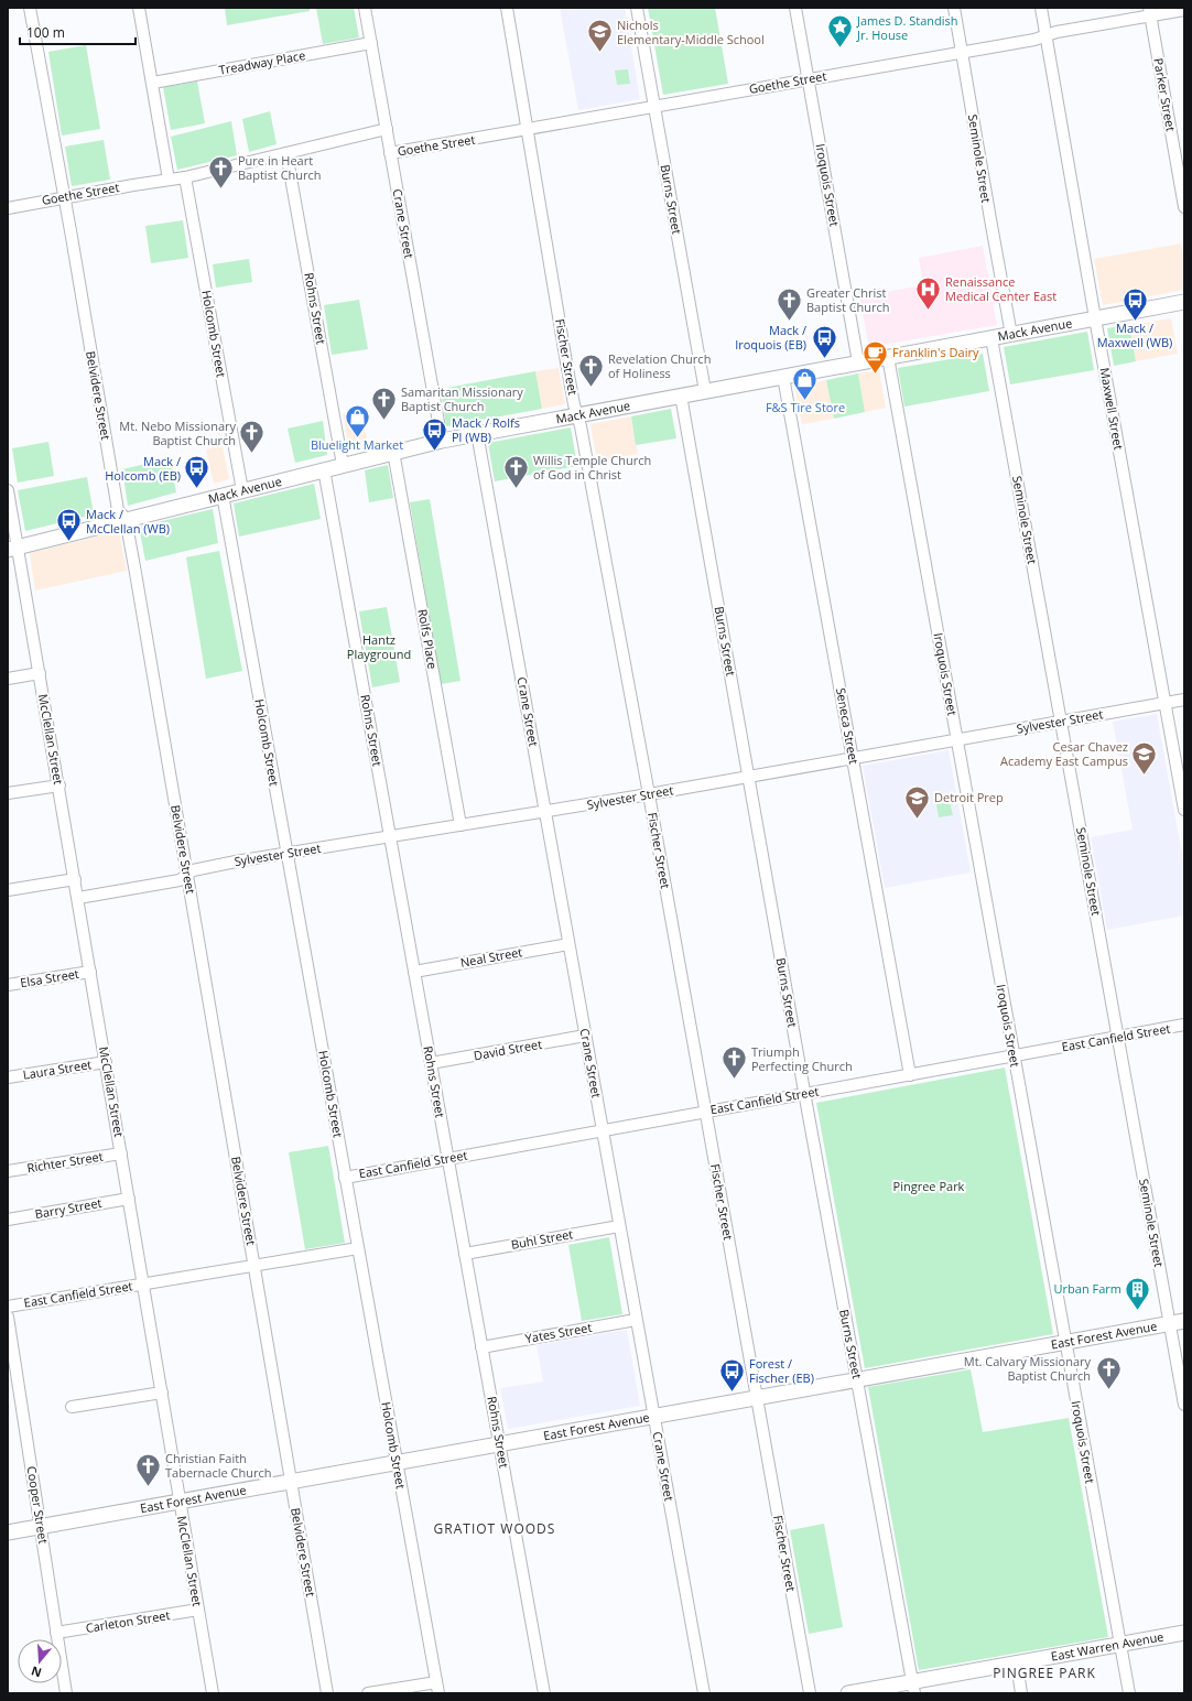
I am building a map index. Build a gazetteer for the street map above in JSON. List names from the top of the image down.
{
  "streets": {
    "main road": ["Mack Avenue", "East Forest Avenue", "East Warren Avenue"],
    "street": [
      "Treadway Place",
      "Goethe Street",
      "Parker Street",
      "Seminole Street",
      "Iroquois Street",
      "Burns Street",
      "Crane Street",
      "Rohns Street",
      "Holcomb Street",
      "Fischer Street",
      "Belvidere Street",
      "Maxwell Street",
      "Rolfs Place",
      "Sylvester Street",
      "Seneca Street",
      "McClellan Street",
      "Neal Street",
      "Elsa Street",
      "East Canfield Street",
      "David Street",
      "Laura Street",
      "Richter Street",
      "Barry Street",
      "Buhl Street",
      "Yates Street",
      "Cooper Street",
      "Carleton Street"
    ]
  },
  "crossings": [
    ["Treadway Place", "Crane Street"],
    ["Goethe Street", "Parker Street"],
    ["Goethe Street", "Seminole Street"],
    ["Goethe Street", "Iroquois Street"],
    ["Goethe Street", "Burns Street"],
    ["Goethe Street", "Crane Street"],
    ["Goethe Street", "Rohns Street"],
    ["Goethe Street", "Holcomb Street"],
    ["Goethe Street", "Fischer Street"],
    ["Goethe Street", "Belvidere Street"],
    ["Goethe Street", "Maxwell Street"],
    ["Seminole Street", "Mack Avenue"],
    ["Seminole Street", "Sylvester Street"],
    ["Seminole Street", "East Canfield Street"],
    ["Seminole Street", "East Forest Avenue"],
    ["Iroquois Street", "Mack Avenue"],
    ["Iroquois Street", "Sylvester Street"],
    ["Iroquois Street", "East Canfield Street"],
    ["Iroquois Street", "East Forest Avenue"],
    ["Iroquois Street", "East Warren Avenue"],
    ["Burns Street", "Mack Avenue"],
    ["Burns Street", "Sylvester Street"],
    ["Burns Street", "East Canfield Street"],
    ["Burns Street", "East Forest Avenue"],
    ["Burns Street", "East Warren Avenue"],
    ["Crane Street", "Mack Avenue"],
    ["Crane Street", "Sylvester Street"],
    ["Crane Street", "Neal Street"],
    ["Crane Street", "East Canfield Street"],
    ["Crane Street", "David Street"],
    ["Crane Street", "Buhl Street"],
    ["Crane Street", "Yates Street"],
    ["Crane Street", "East Forest Avenue"],
    ["Rohns Street", "Mack Avenue"],
    ["Rohns Street", "Sylvester Street"],
    ["Rohns Street", "Neal Street"],
    ["Rohns Street", "East Canfield Street"],
    ["Rohns Street", "David Street"],
    ["Rohns Street", "Buhl Street"],
    ["Rohns Street", "Yates Street"],
    ["Rohns Street", "East Forest Avenue"],
    ["Mack Avenue", "Holcomb Street"],
    ["Mack Avenue", "Fischer Street"],
    ["Mack Avenue", "Belvidere Street"],
    ["Mack Avenue", "Maxwell Street"],
    ["Mack Avenue", "Rolfs Place"],
    ["Mack Avenue", "Seneca Street"],
    ["Mack Avenue", "McClellan Street"],
    ["Holcomb Street", "Sylvester Street"],
    ["Holcomb Street", "East Canfield Street"],
    ["Holcomb Street", "East Forest Avenue"],
    ["Fischer Street", "Sylvester Street"],
    ["Fischer Street", "East Canfield Street"],
    ["Fischer Street", "East Forest Avenue"],
    ["Belvidere Street", "Sylvester Street"],
    ["Belvidere Street", "East Canfield Street"],
    ["Belvidere Street", "East Forest Avenue"],
    ["Maxwell Street", "Sylvester Street"],
    ["Rolfs Place", "Sylvester Street"],
    ["Sylvester Street", "Seneca Street"],
    ["Sylvester Street", "McClellan Street"],
    ["Seneca Street", "East Canfield Street"],
    ["McClellan Street", "Elsa Street"],
    ["McClellan Street", "East Canfield Street"],
    ["McClellan Street", "Laura Street"],
    ["McClellan Street", "Richter Street"],
    ["McClellan Street", "Barry Street"],
    ["McClellan Street", "East Forest Avenue"],
    ["McClellan Street", "Carleton Street"],
    ["East Forest Avenue", "Cooper Street"],
    ["Cooper Street", "Carleton Street"]
  ],
  "districts": ["GRATIOT WOODS", "PINGREE PARK"],
  "parks": ["Hantz Playground", "Pingree Park"],
  "places": {
    "place": ["James D. Standish Jr. House"],
    "school or university": ["Nichols Elementary-Middle School", "Cesar Chavez Academy East Campus", "Detroit Prep"],
    "church": [
      "Pure in Heart Baptist Church",
      "Greater Christ Baptist Church",
      "Revelation Church of Holiness",
      "Samaritan Missionary Baptist Church",
      "Mt. Nebo Missionary Baptist Church",
      "Willis Temple Church of God in Christ",
      "Triumph Perfecting Church",
      "Mt. Calvary Missionary Baptist Church",
      "Christian Faith Tabernacle Church"
    ],
    "hospital": ["Renaissance Medical Center East"],
    "bus stop": [
      "Mack / Maxwell (WB)",
      "Mack / Iroquois (EB)",
      "Mack / Rolfs Pl (WB)",
      "Mack / Holcomb (EB)",
      "Mack / McClellan (WB)",
      "Forest / Fischer (EB)"
    ],
    "cafe": ["Franklin's Dairy"],
    "shop": ["F&S Tire Store", "Bluelight Market"],
    "building": ["Urban Farm"]
  },
  "scale_bar": "100 m",
  "north": "bottom"
}
